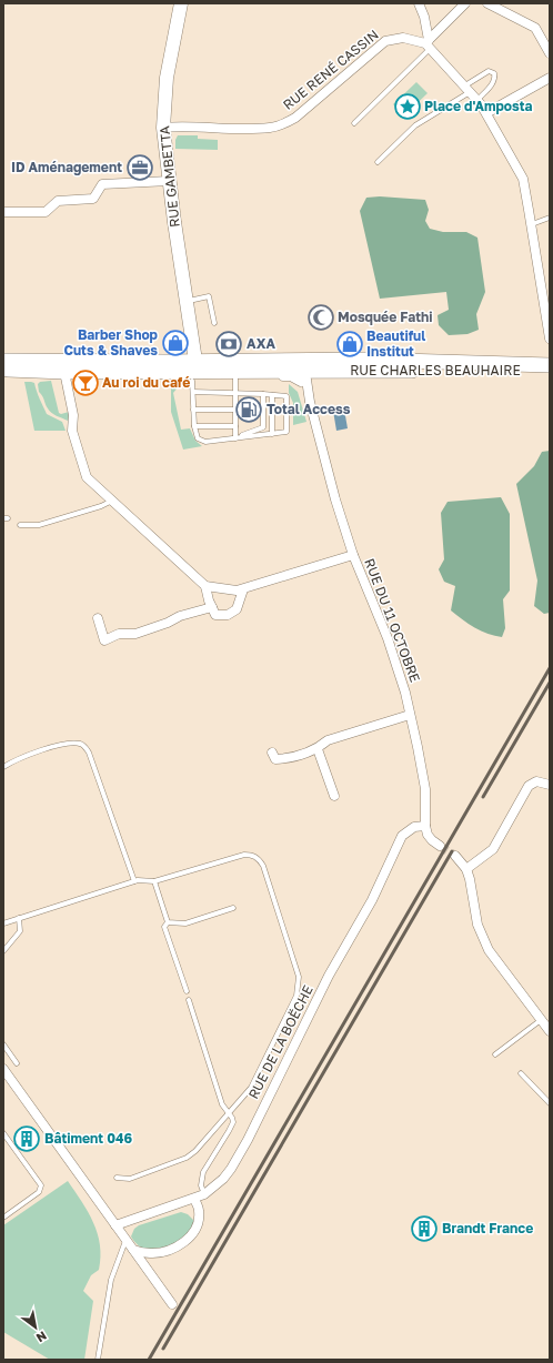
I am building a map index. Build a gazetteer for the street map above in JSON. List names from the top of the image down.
{
  "streets": {
    "main road": ["RUE GAMBETTA", "RUE CHARLES BEAUHAIRE"],
    "street": ["RUE RENÉ CASSIN", "RUE DU 11 OCTOBRE", "RUE DE LA BOËCHE"]
  },
  "crossings": [
    ["RUE RENÉ CASSIN", "RUE GAMBETTA"],
    ["RUE GAMBETTA", "RUE CHARLES BEAUHAIRE"],
    ["RUE CHARLES BEAUHAIRE", "RUE DU 11 OCTOBRE"],
    ["RUE DU 11 OCTOBRE", "RUE DE LA BOËCHE"]
  ],
  "places": {
    "place": ["Place d'Amposta"],
    "office": ["ID Aménagement"],
    "mosque": ["Mosquée Fathi"],
    "shop": ["Barber Shop Cuts & Shaves", "Beautiful Institut"],
    "bank": ["AXA"],
    "bar": ["Au roi du café"],
    "fuel station": ["Total Access"],
    "building": ["Bâtiment 046", "Brandt France"]
  },
  "north": "bottom right"
}
